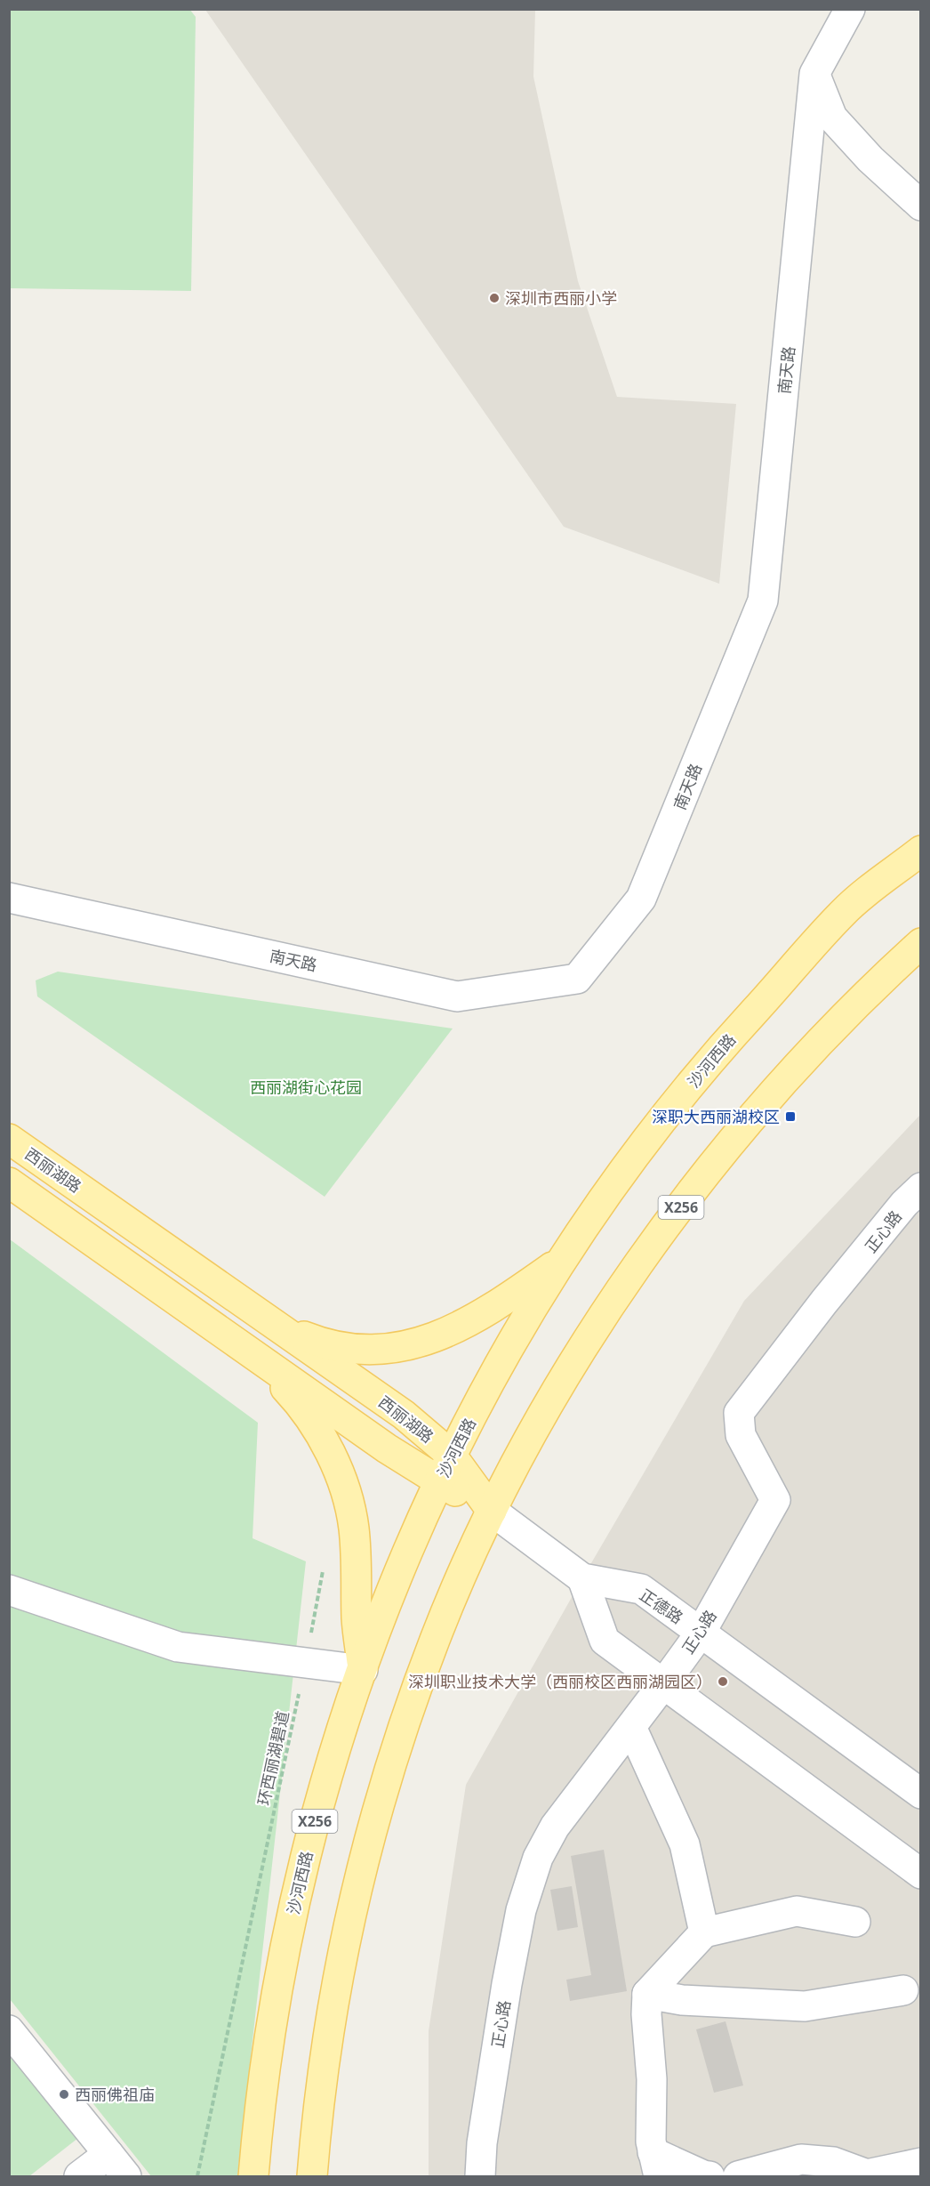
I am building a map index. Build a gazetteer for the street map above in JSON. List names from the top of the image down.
{
  "streets": {
    "main road": ["沙河西路", "西丽湖路", "X256"],
    "street": ["南天路", "正心路", "正德路"],
    "path": ["环西丽湖碧道"]
  },
  "crossings": [
    ["沙河西路", "西丽湖路"],
    ["西丽湖路", "X256"],
    ["正心路", "正德路"]
  ],
  "parks": ["西丽湖街心花园"],
  "places": {
    "other": ["深圳市西丽小学", "深圳职业技术大学（西丽校区西丽湖园区）", "西丽佛祖庙"],
    "transit": ["深职大西丽湖校区"]
  }
}
